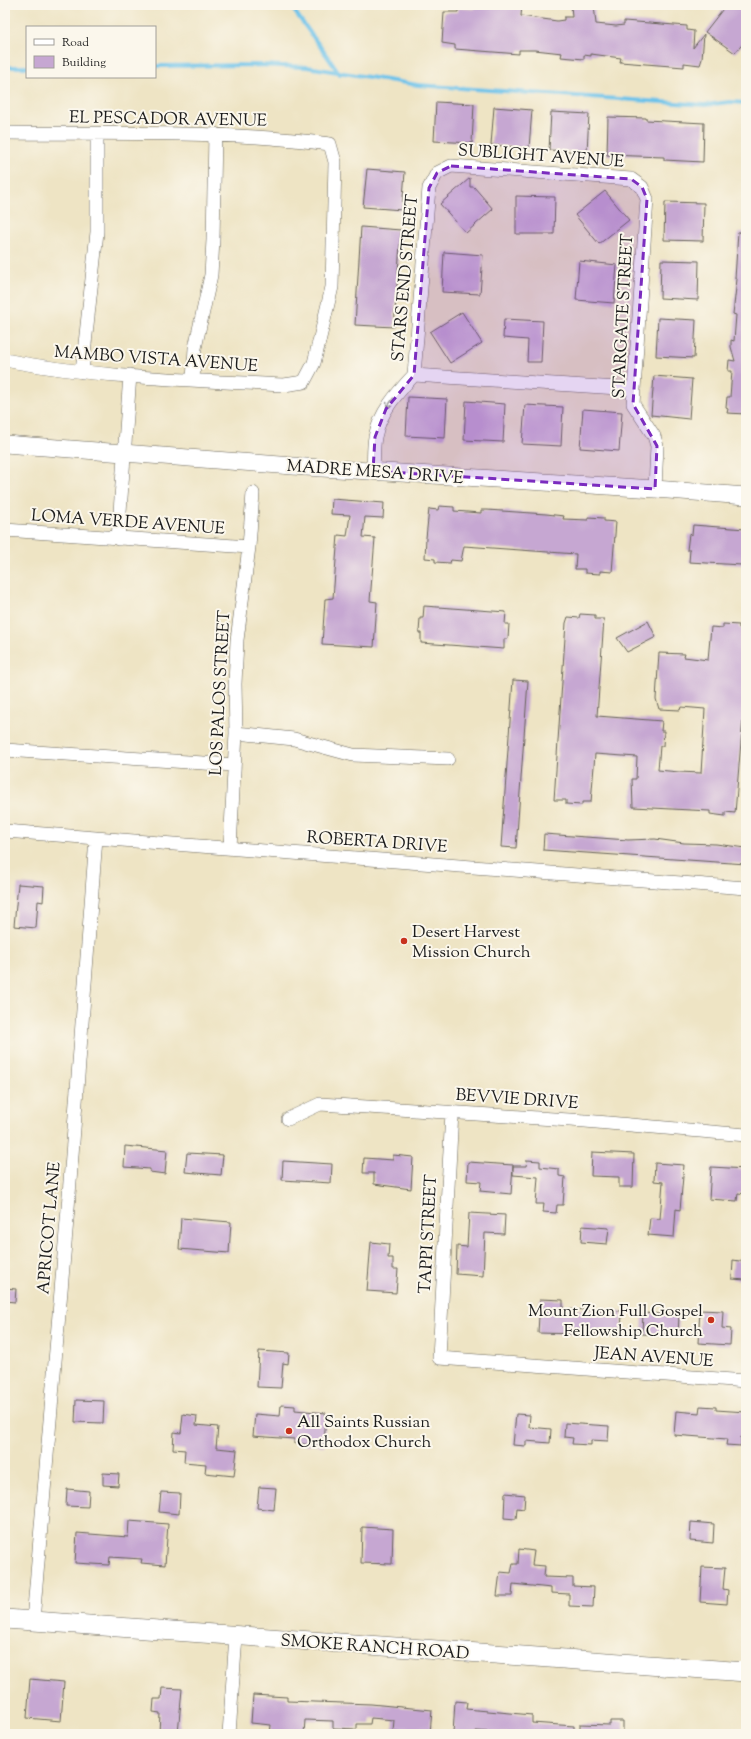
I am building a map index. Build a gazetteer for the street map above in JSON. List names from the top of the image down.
{
  "streets": {
    "main road": ["SMOKE RANCH ROAD"],
    "street": [
      "EL PESCADOR AVENUE",
      "SUBLIGHT AVENUE",
      "STARS END STREET",
      "STARGATE STREET",
      "MAMBO VISTA AVENUE",
      "MADRE MESA DRIVE",
      "LOMA VERDE AVENUE",
      "LOS PALOS STREET",
      "ROBERTA DRIVE",
      "BEVVIE DRIVE",
      "APRICOT LANE",
      "TAPPI STREET",
      "JEAN AVENUE"
    ]
  },
  "crossings": [
    ["EL PESCADOR AVENUE", "MAMBO VISTA AVENUE"],
    ["SUBLIGHT AVENUE", "STARS END STREET"],
    ["SUBLIGHT AVENUE", "STARGATE STREET"],
    ["STARS END STREET", "MADRE MESA DRIVE"],
    ["STARGATE STREET", "MADRE MESA DRIVE"],
    ["LOMA VERDE AVENUE", "LOS PALOS STREET"],
    ["LOS PALOS STREET", "ROBERTA DRIVE"],
    ["ROBERTA DRIVE", "APRICOT LANE"],
    ["BEVVIE DRIVE", "TAPPI STREET"],
    ["APRICOT LANE", "SMOKE RANCH ROAD"],
    ["TAPPI STREET", "JEAN AVENUE"]
  ],
  "places": ["Desert Harvest Mission Church", "Mount Zion Full Gospel Fellowship Church", "All Saints Russian Orthodox Church"],
  "legend": ["Road", "Building"]
}
